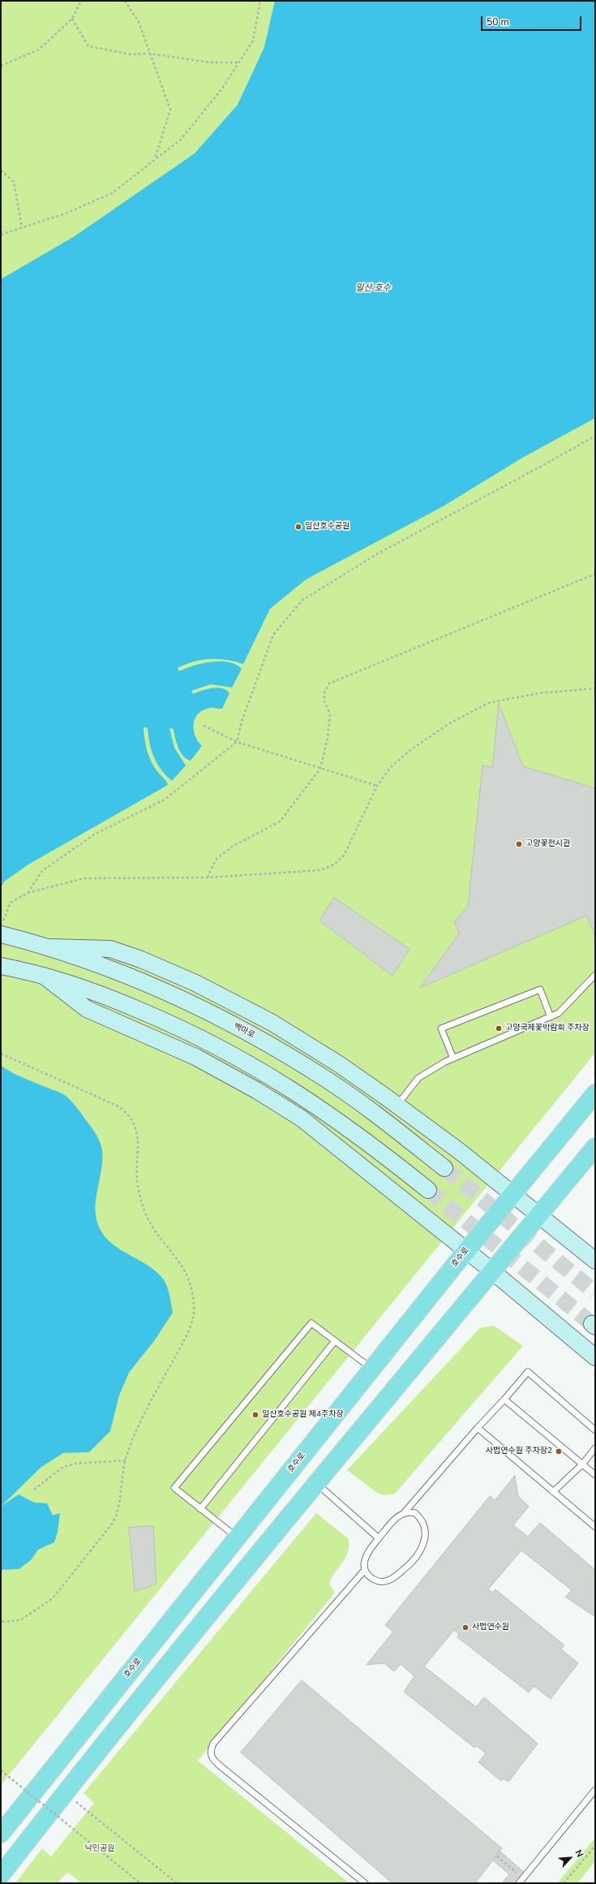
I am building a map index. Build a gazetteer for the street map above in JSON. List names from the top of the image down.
{
  "streets": {
    "main road": ["백마로", "호수로"]
  },
  "water": ["일산 호수"],
  "parks": ["낙민공원"],
  "places": [
    "일산호수공원",
    "고양꽃전시관",
    "고양국제꽃박람회 주차장",
    "일산호수공원 제4주차장",
    "사법연수원 주차장2",
    "사법연수원"
  ],
  "scale_bar": "50 m",
  "north": "top right"
}
